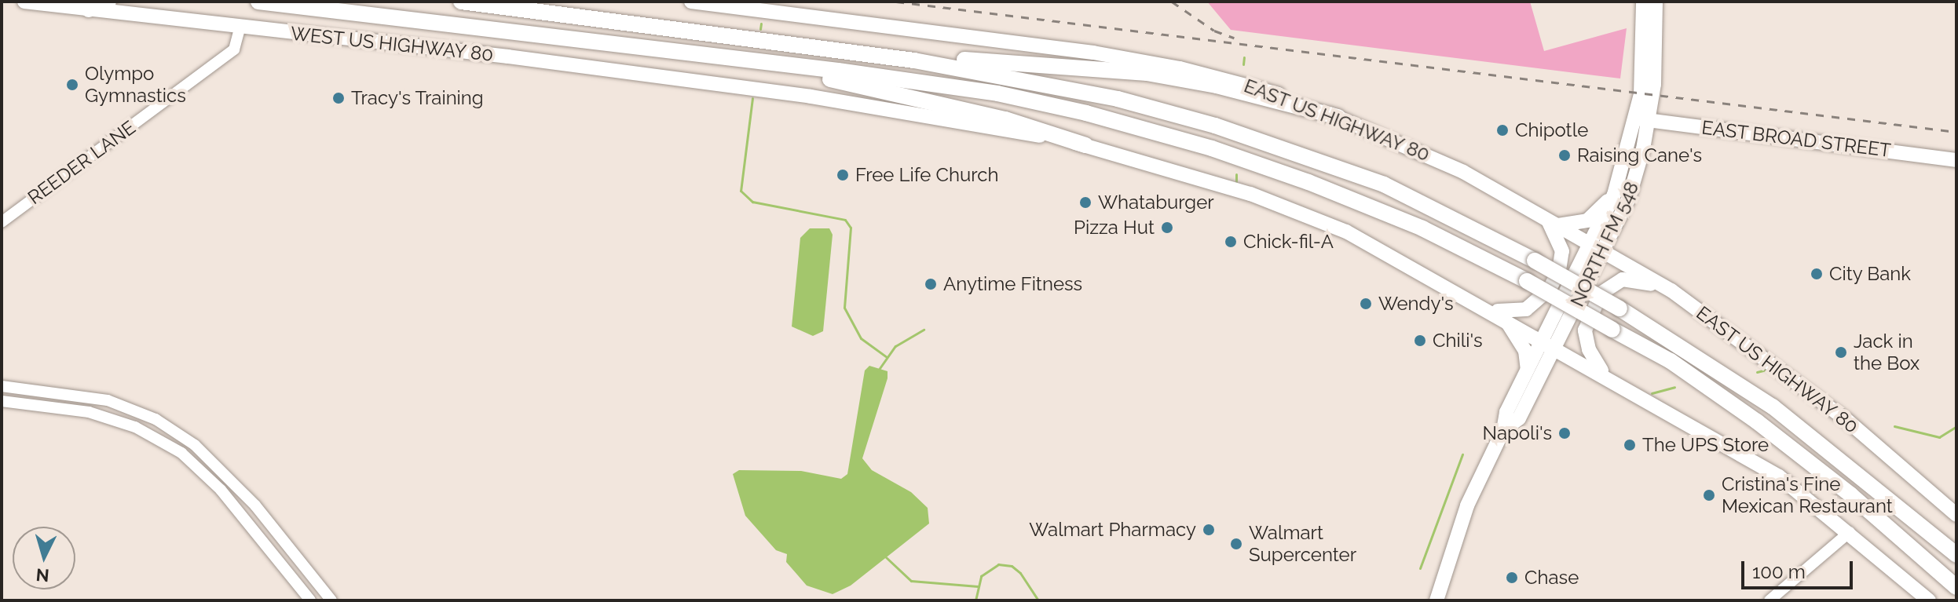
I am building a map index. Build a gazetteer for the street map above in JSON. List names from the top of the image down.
{
  "streets": {
    "main road": [
      "WEST US HIGHWAY 80",
      "EAST US HIGHWAY 80",
      "EAST BROAD STREET",
      "NORTH FM 548"
    ],
    "street": ["REEDER LANE"]
  },
  "crossings": [
    ["WEST US HIGHWAY 80", "REEDER LANE"],
    ["EAST US HIGHWAY 80", "NORTH FM 548"],
    ["EAST BROAD STREET", "NORTH FM 548"]
  ],
  "places": [
    "Olympo Gymnastics",
    "Tracy's Training",
    "Chipotle",
    "Raising Cane's",
    "Free Life Church",
    "Whataburger",
    "Pizza Hut",
    "Chick-fil-A",
    "City Bank",
    "Anytime Fitness",
    "Wendy's",
    "Chili's",
    "Jack in the Box",
    "Napoli's",
    "The UPS Store",
    "Cristina's Fine Mexican Restaurant",
    "Walmart Pharmacy",
    "Walmart Supercenter",
    "Chase"
  ],
  "scale_bar": "100 m",
  "north": "bottom"
}
